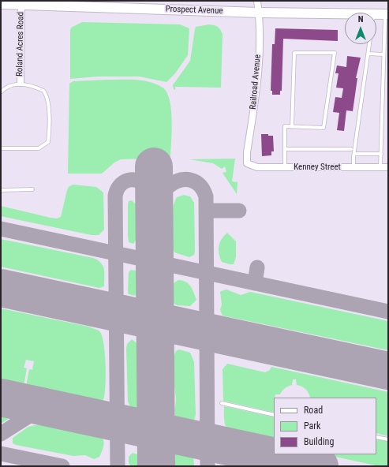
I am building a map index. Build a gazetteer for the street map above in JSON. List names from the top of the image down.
{
  "streets": {
    "main road": ["Prospect Avenue"],
    "street": ["Roland Acres Road", "Railroad Avenue", "Kenney Street"]
  },
  "crossings": [
    ["Prospect Avenue", "Roland Acres Road"],
    ["Prospect Avenue", "Railroad Avenue"],
    ["Railroad Avenue", "Kenney Street"]
  ],
  "legend": ["Road", "Park", "Building"],
  "north": "top"
}
